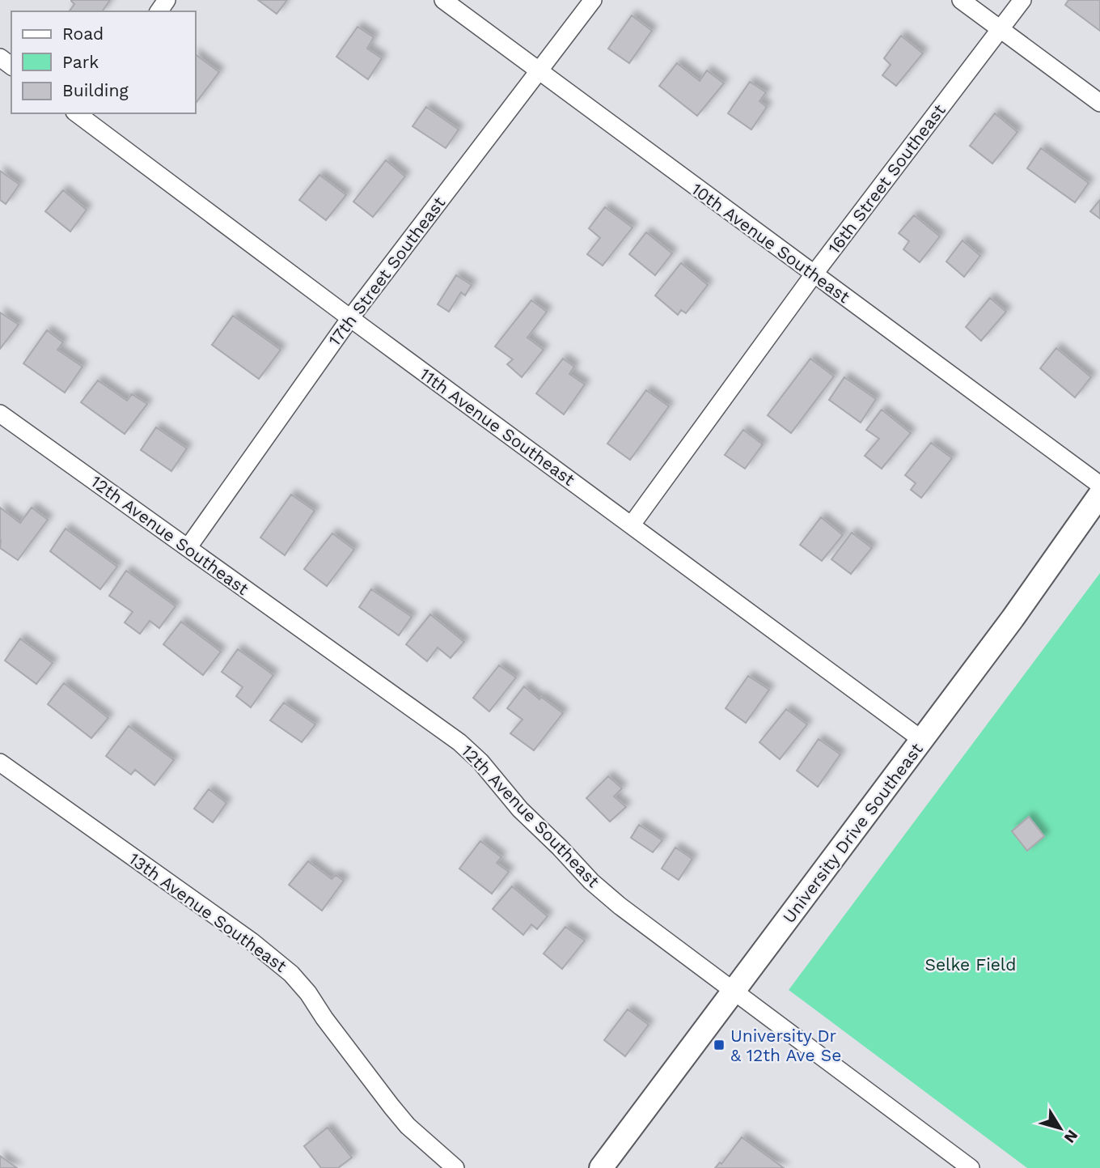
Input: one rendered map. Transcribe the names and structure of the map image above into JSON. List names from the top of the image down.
{
  "streets": {
    "street": [
      "16th Street Southeast",
      "10th Avenue Southeast",
      "17th Street Southeast",
      "11th Avenue Southeast",
      "12th Avenue Southeast",
      "University Drive Southeast",
      "13th Avenue Southeast"
    ]
  },
  "crossings": [
    ["16th Street Southeast", "10th Avenue Southeast"],
    ["16th Street Southeast", "11th Avenue Southeast"],
    ["10th Avenue Southeast", "17th Street Southeast"],
    ["17th Street Southeast", "11th Avenue Southeast"],
    ["17th Street Southeast", "12th Avenue Southeast"],
    ["11th Avenue Southeast", "University Drive Southeast"],
    ["12th Avenue Southeast", "University Drive Southeast"]
  ],
  "parks": ["Selke Field"],
  "places": {
    "transit": ["University Dr & 12th Ave Se"]
  },
  "legend": ["Road", "Park", "Building"],
  "north": "bottom right"
}
